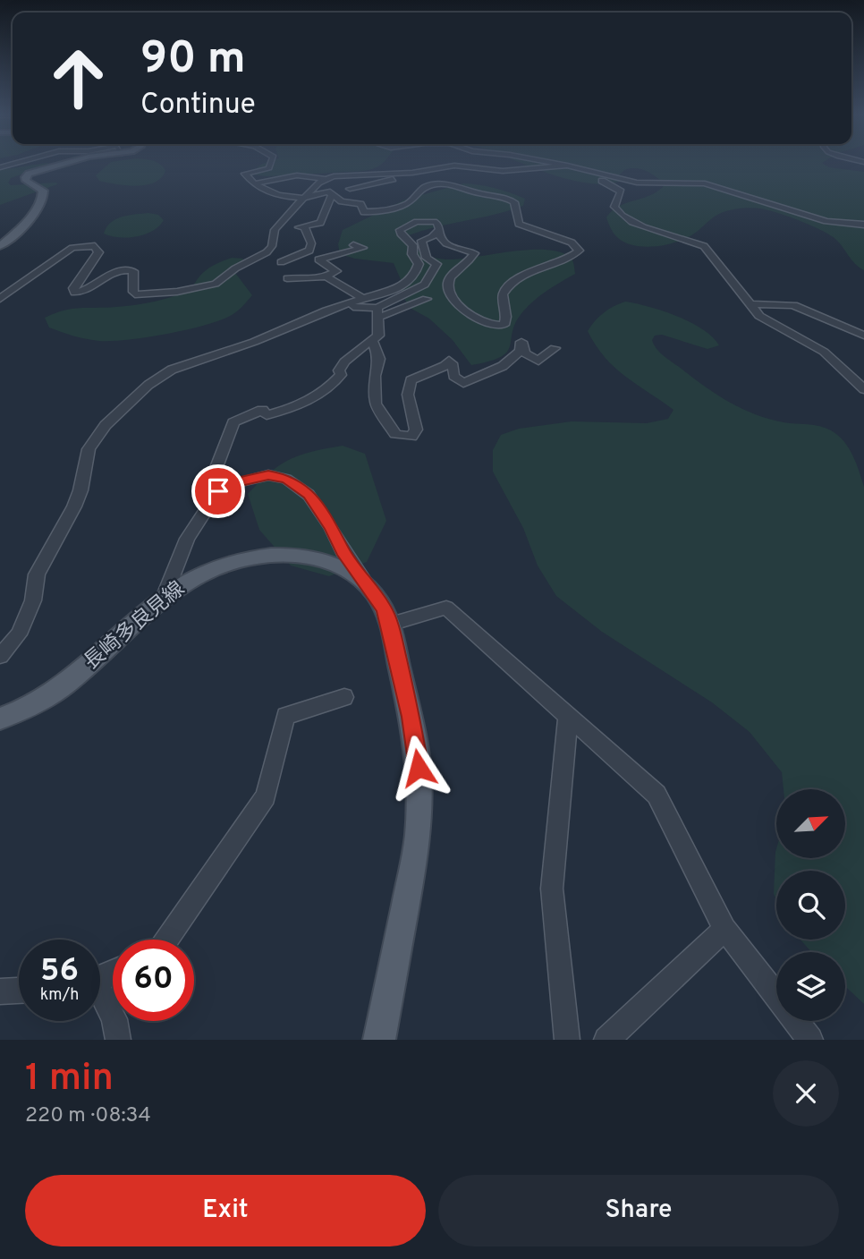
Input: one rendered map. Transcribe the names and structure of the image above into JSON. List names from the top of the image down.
{
  "streets": {
    "main road": ["長崎多良見線"]
  },
  "north": "top right",
  "page": {
    "turn": ["90 m", "Continue"],
    "speed": "56 km/h",
    "limit": "60",
    "heading": ["1 min", "220 m · 08:34"],
    "buttons": ["Exit", "Share"]
  }
}
